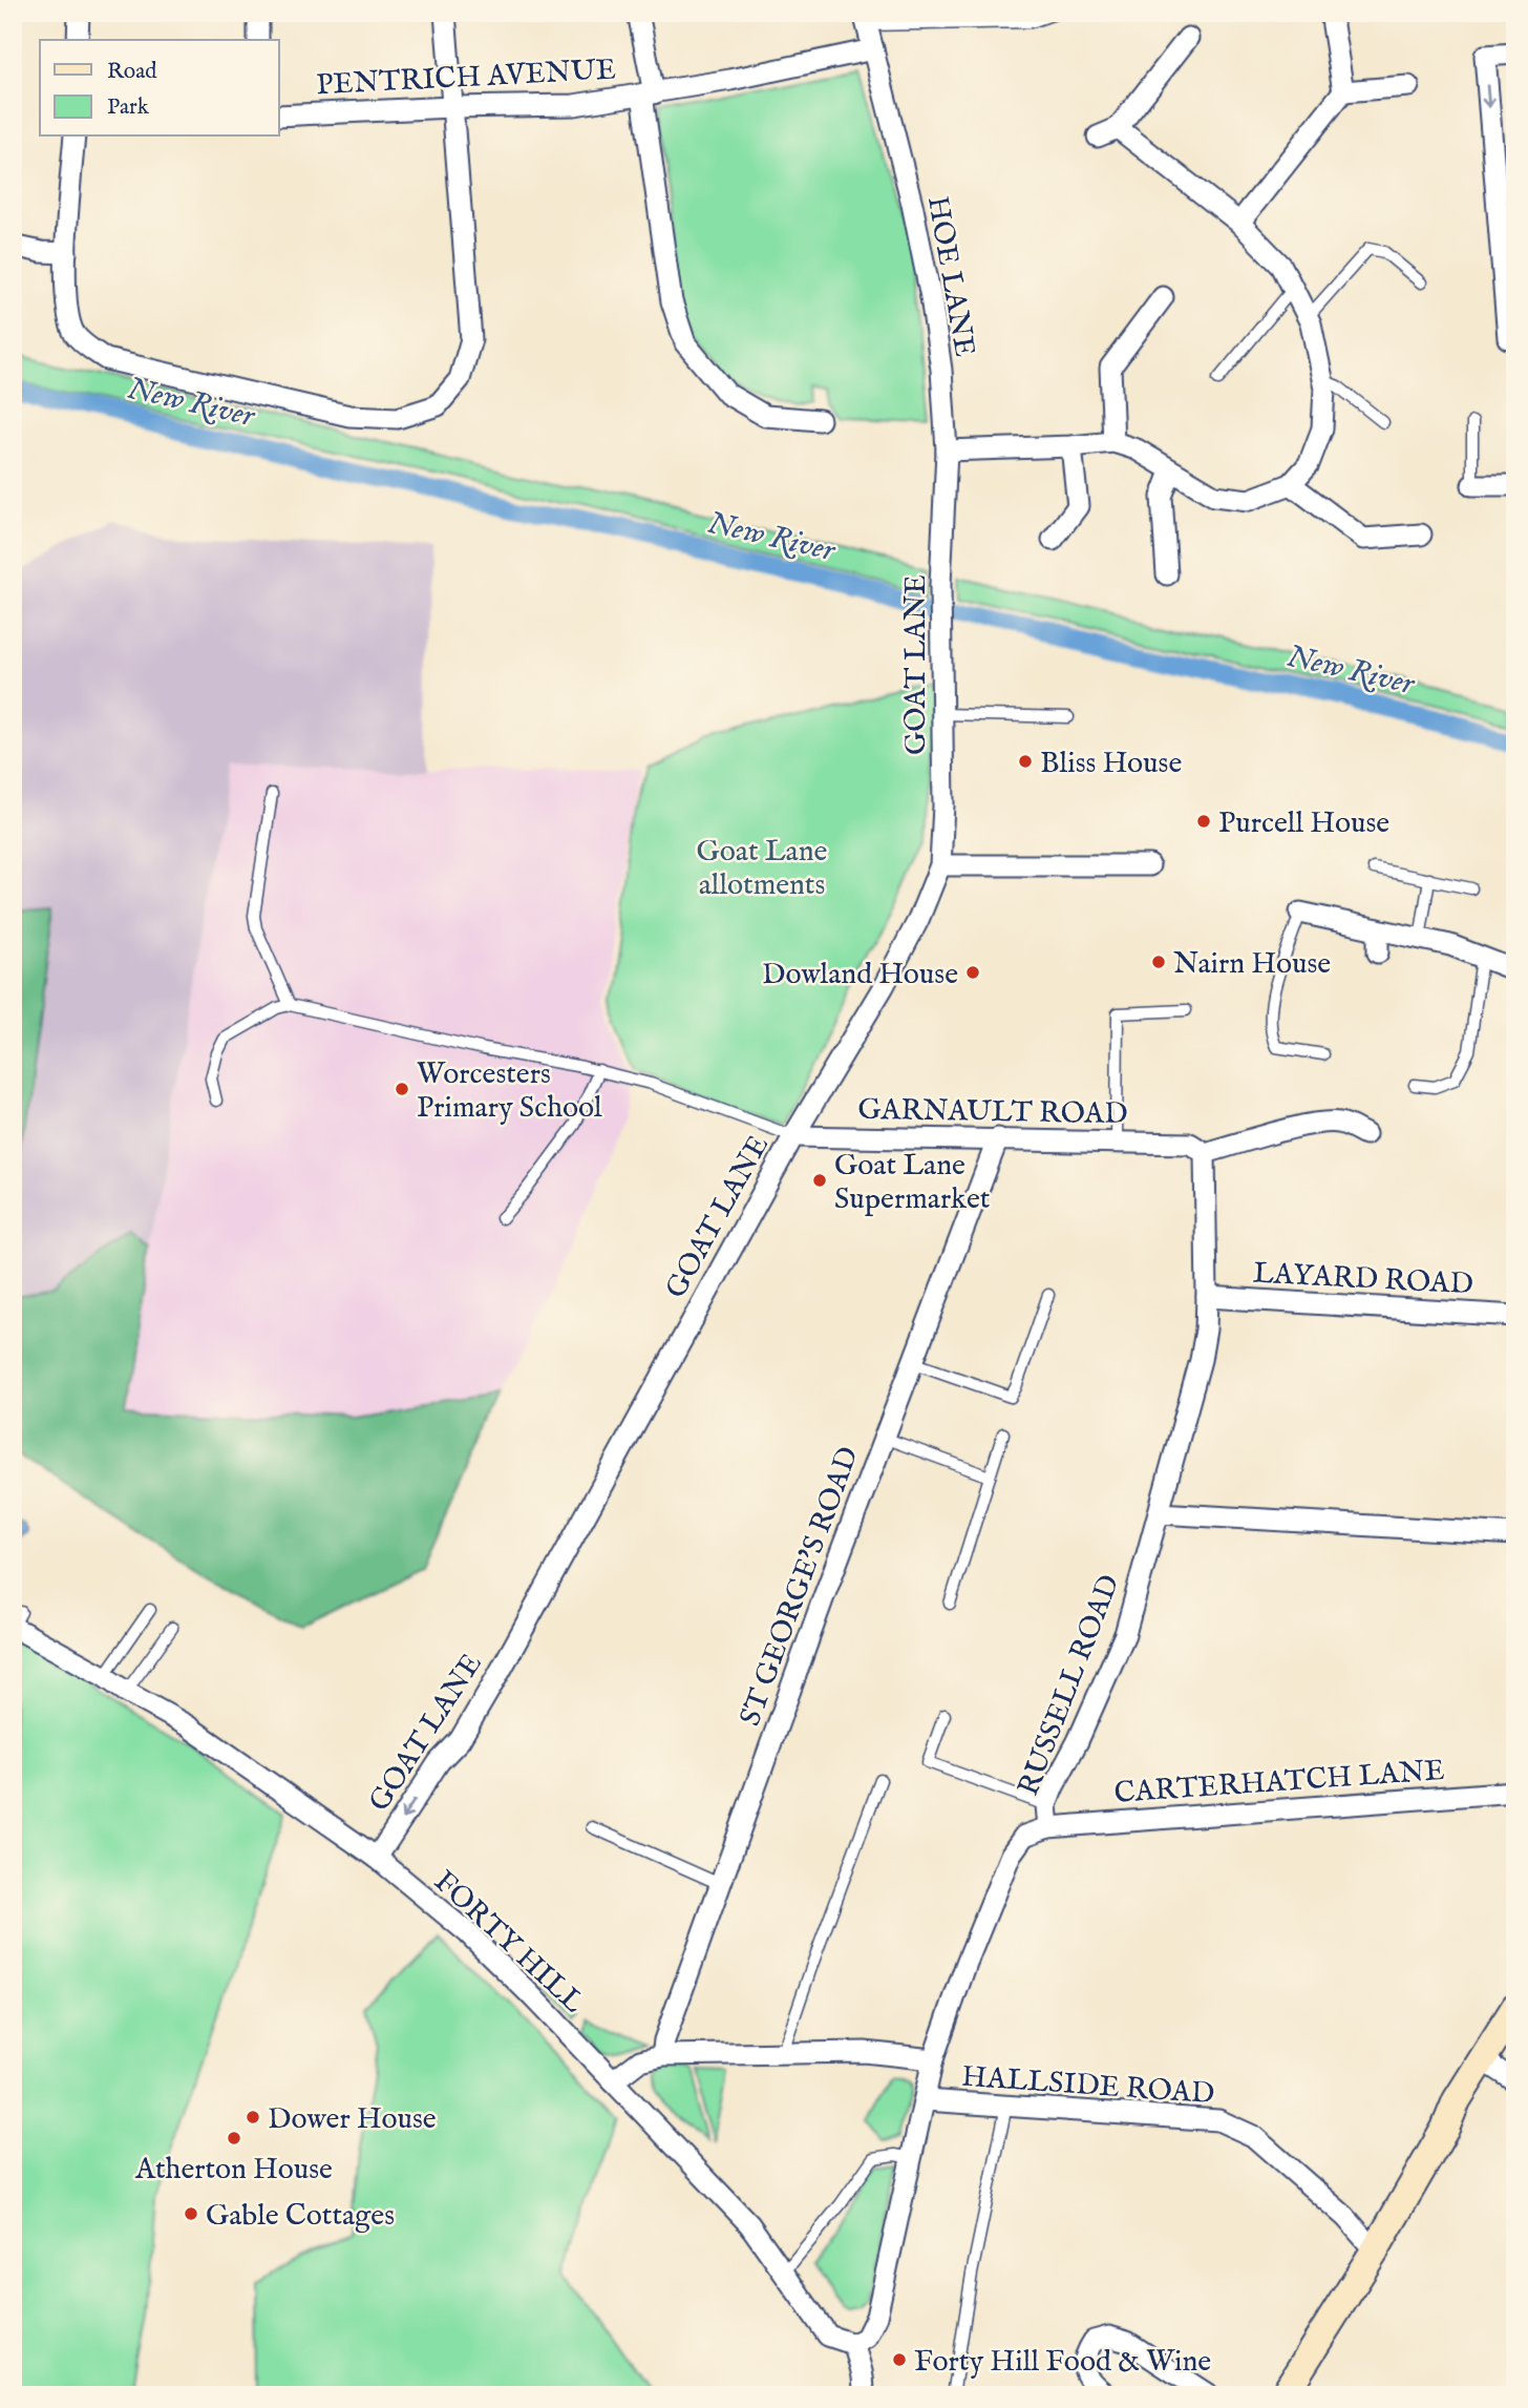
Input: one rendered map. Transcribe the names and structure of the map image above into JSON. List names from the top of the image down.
{
  "streets": {
    "street": [
      "PENTRICH AVENUE",
      "HOE LANE",
      "GOAT LANE",
      "GARNAULT ROAD",
      "LAYARD ROAD",
      "ST GEORGE'S ROAD",
      "RUSSELL ROAD",
      "CARTERHATCH LANE",
      "FORTY HILL",
      "HALLSIDE ROAD"
    ]
  },
  "crossings": [
    ["PENTRICH AVENUE", "HOE LANE"],
    ["HOE LANE", "GOAT LANE"],
    ["GOAT LANE", "GARNAULT ROAD"],
    ["GOAT LANE", "FORTY HILL"],
    ["GARNAULT ROAD", "ST GEORGE'S ROAD"],
    ["GARNAULT ROAD", "RUSSELL ROAD"],
    ["LAYARD ROAD", "RUSSELL ROAD"],
    ["RUSSELL ROAD", "CARTERHATCH LANE"],
    ["RUSSELL ROAD", "FORTY HILL"],
    ["RUSSELL ROAD", "HALLSIDE ROAD"]
  ],
  "one_way": ["GOAT LANE"],
  "water": ["New River"],
  "parks": ["Goat Lane allotments"],
  "places": [
    "Bliss House",
    "Purcell House",
    "Nairn House",
    "Dowland House",
    "Worcesters Primary School",
    "Goat Lane Supermarket",
    "Dower House",
    "Atherton House",
    "Gable Cottages",
    "Forty Hill Food & Wine"
  ],
  "legend": ["Road", "Park"]
}
